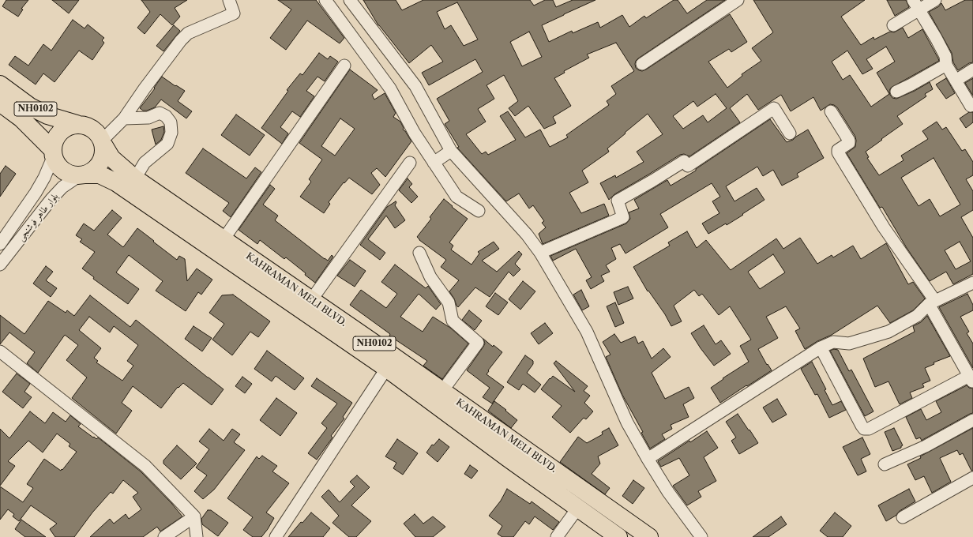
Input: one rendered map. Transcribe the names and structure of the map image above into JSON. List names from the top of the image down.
{
  "streets": {
    "highway": ["NH0102", "KAHRAMAN MELI BLVD."],
    "street": ["بلوار طاهر فوشنجی"]
  },
  "crossings": [
    ["NH0102", "بلوار طاهر فوشنجی"],
    ["NH0102", "KAHRAMAN MELI BLVD."],
    ["بلوار طاهر فوشنجی", "KAHRAMAN MELI BLVD."]
  ]
}
